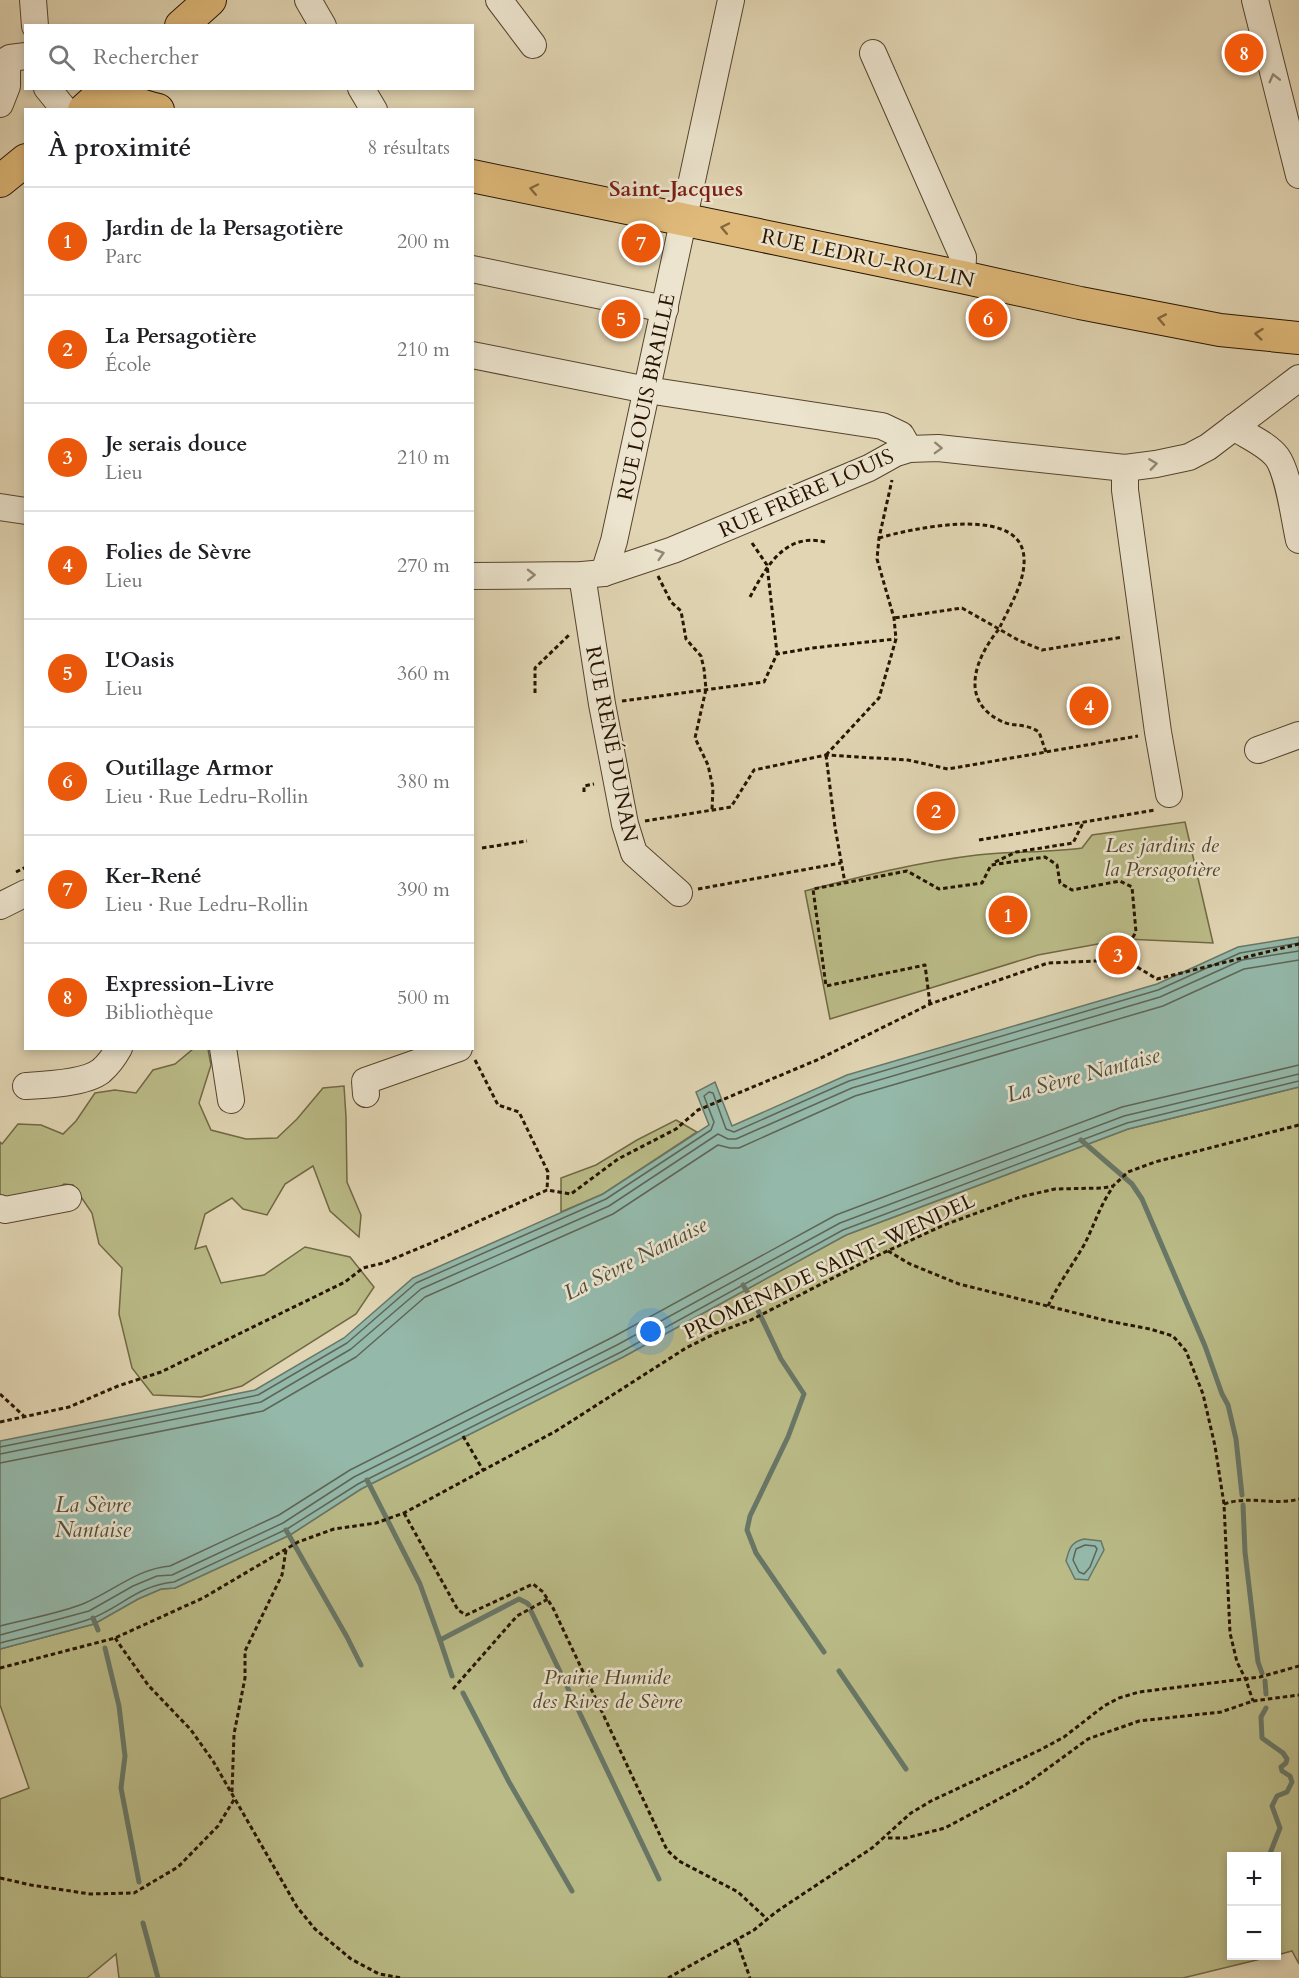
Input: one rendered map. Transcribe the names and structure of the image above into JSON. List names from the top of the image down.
{
  "streets": {
    "main road": ["RUE LEDRU-ROLLIN"],
    "street": ["RUE LOUIS BRAILLE", "RUE FRÈRE LOUIS", "RUE RENÉ DUNAN"],
    "path": ["PROMENADE SAINT-WENDEL"]
  },
  "crossings": [
    ["RUE LEDRU-ROLLIN", "RUE LOUIS BRAILLE"],
    ["RUE LOUIS BRAILLE", "RUE FRÈRE LOUIS"],
    ["RUE LOUIS BRAILLE", "RUE RENÉ DUNAN"],
    ["RUE FRÈRE LOUIS", "RUE RENÉ DUNAN"]
  ],
  "one_way": ["RUE LEDRU-ROLLIN", "RUE FRÈRE LOUIS"],
  "districts": ["Saint-Jacques"],
  "water": ["La Sèvre Nantaise"],
  "parks": ["Les jardins de la Persagotière", "Prairie Humide des Rives de Sèvre"],
  "page": {
    "search": "Rechercher",
    "pins": [
      "8",
      "7",
      "6",
      "5",
      "4",
      "2",
      "1",
      "3"
    ],
    "heading": ["À proximité", "8 résultats"],
    "list": [
      {
        "mark": "1",
        "name": "Jardin de la Persagotière",
        "note": "Parc",
        "value": "200 m"
      },
      {
        "mark": "2",
        "name": "La Persagotière",
        "note": "École",
        "value": "210 m"
      },
      {
        "mark": "3",
        "name": "Je serais douce",
        "note": "Lieu",
        "value": "210 m"
      },
      {
        "mark": "4",
        "name": "Folies de Sèvre",
        "note": "Lieu",
        "value": "270 m"
      },
      {
        "mark": "5",
        "name": "L'Oasis",
        "note": "Lieu",
        "value": "360 m"
      },
      {
        "mark": "6",
        "name": "Outillage Armor",
        "note": "Lieu · Rue Ledru-Rollin",
        "value": "380 m"
      },
      {
        "mark": "7",
        "name": "Ker-René",
        "note": "Lieu · Rue Ledru-Rollin",
        "value": "390 m"
      },
      {
        "mark": "8",
        "name": "Expression-Livre",
        "note": "Bibliothèque",
        "value": "500 m"
      }
    ],
    "map_buttons": ["+", "−"]
  }
}
